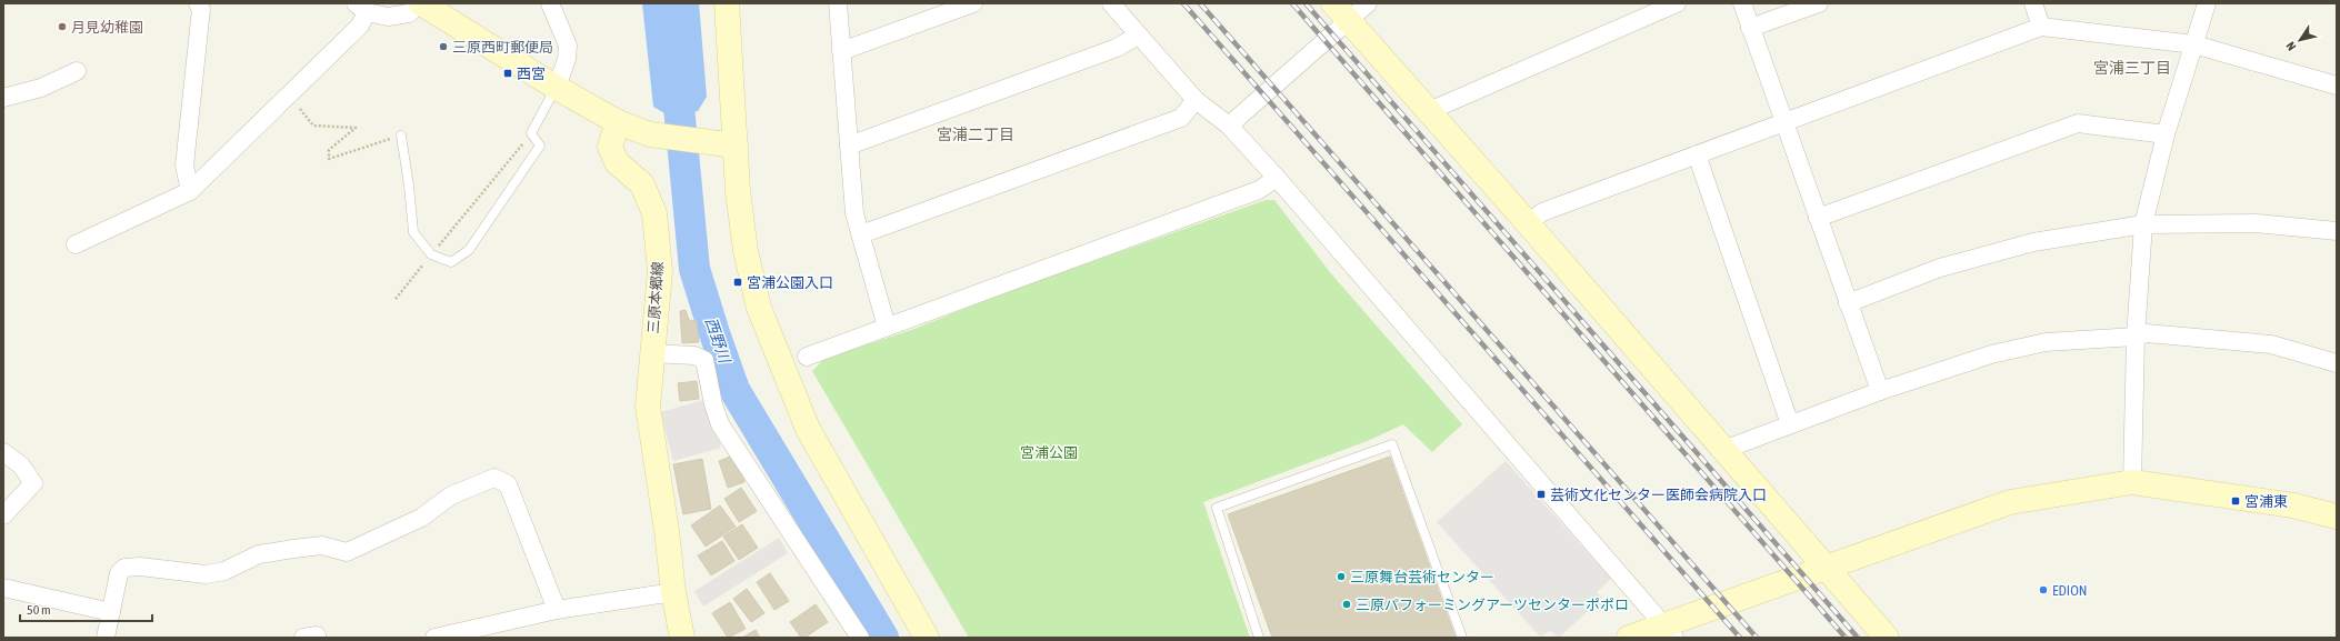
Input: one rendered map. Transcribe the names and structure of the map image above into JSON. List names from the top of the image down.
{
  "streets": {
    "street": ["三原本郷線"]
  },
  "districts": ["宮浦三丁目", "宮浦二丁目"],
  "water": ["西野川"],
  "parks": ["宮浦公園"],
  "places": {
    "other": [
      "月見幼稚園",
      "三原西町郵便局",
      "三原舞台芸術センター",
      "EDION",
      "三原パフォーミングアーツセンターポポロ"
    ],
    "transit": [
      "西宮",
      "宮浦公園入口",
      "芸術文化センター医師会病院入口",
      "宮浦東"
    ]
  },
  "scale_bar": "50 m",
  "north": "bottom left"
}
